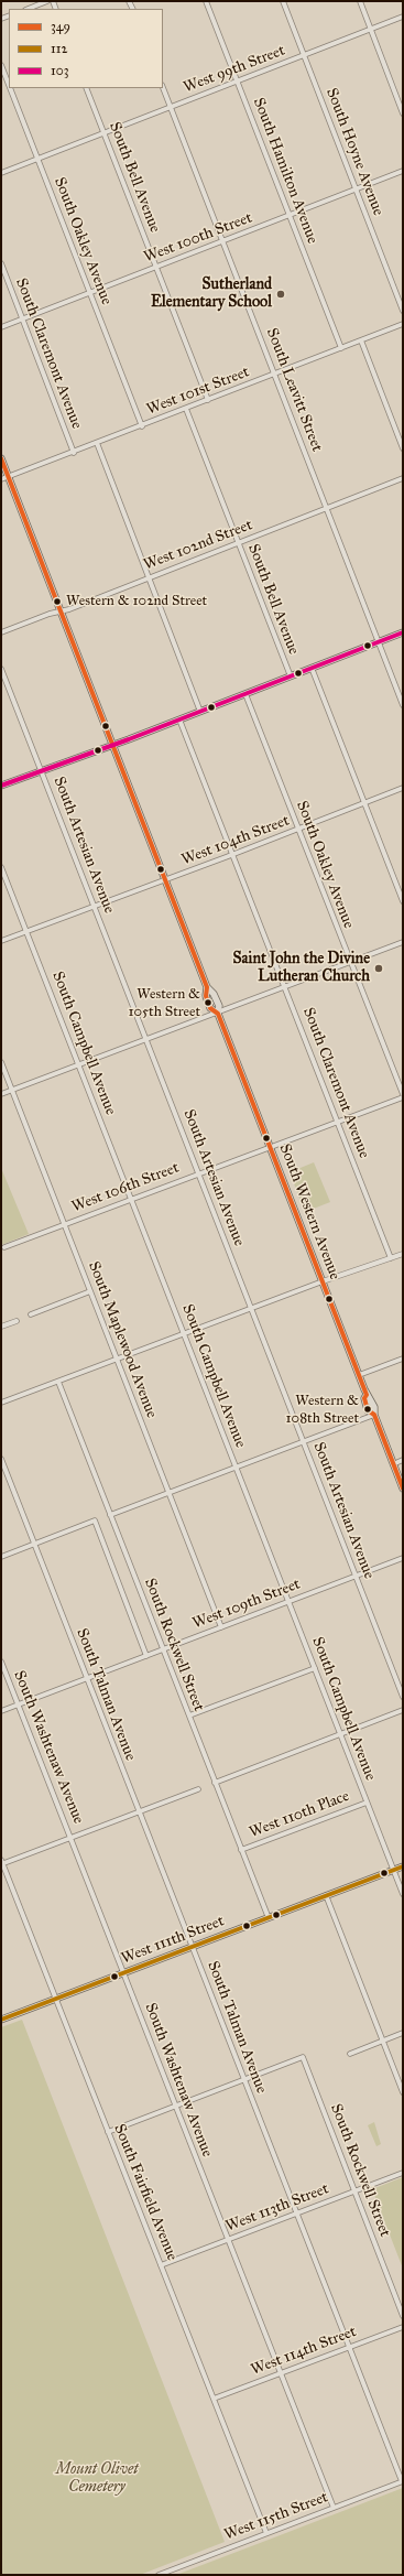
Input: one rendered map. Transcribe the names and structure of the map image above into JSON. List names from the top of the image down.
{
  "streets": {
    "main road": ["South Western Avenue", "West 111th Street"],
    "street": [
      "West 99th Street",
      "South Hoyne Avenue",
      "South Hamilton Avenue",
      "South Bell Avenue",
      "West 100th Street",
      "South Oakley Avenue",
      "South Claremont Avenue",
      "South Leavitt Street",
      "West 101st Street",
      "West 102nd Street",
      "West 104th Street",
      "South Artesian Avenue",
      "South Campbell Avenue",
      "West 106th Street",
      "South Maplewood Avenue",
      "West 109th Street",
      "South Rockwell Street",
      "South Talman Avenue",
      "South Washtenaw Avenue",
      "West 110th Place",
      "South Fairfield Avenue",
      "West 113th Street",
      "West 114th Street",
      "West 115th Street"
    ]
  },
  "crossings": [
    ["West 99th Street", "South Hoyne Avenue"],
    ["West 99th Street", "South Hamilton Avenue"],
    ["West 99th Street", "South Bell Avenue"],
    ["West 99th Street", "South Oakley Avenue"],
    ["West 99th Street", "South Leavitt Street"],
    ["South Hoyne Avenue", "West 100th Street"],
    ["South Hamilton Avenue", "West 100th Street"],
    ["South Hamilton Avenue", "West 101st Street"],
    ["South Bell Avenue", "West 100th Street"],
    ["South Bell Avenue", "West 101st Street"],
    ["South Bell Avenue", "West 102nd Street"],
    ["South Bell Avenue", "West 104th Street"],
    ["West 100th Street", "South Oakley Avenue"],
    ["West 100th Street", "South Claremont Avenue"],
    ["West 100th Street", "South Leavitt Street"],
    ["South Oakley Avenue", "West 101st Street"],
    ["South Oakley Avenue", "West 104th Street"],
    ["South Oakley Avenue", "West 106th Street"],
    ["South Claremont Avenue", "West 101st Street"],
    ["South Claremont Avenue", "West 104th Street"],
    ["South Claremont Avenue", "West 106th Street"],
    ["South Leavitt Street", "West 101st Street"],
    ["South Leavitt Street", "West 102nd Street"],
    ["West 101st Street", "South Western Avenue"],
    ["West 102nd Street", "South Western Avenue"],
    ["West 104th Street", "South Artesian Avenue"],
    ["West 104th Street", "South Campbell Avenue"],
    ["West 104th Street", "South Western Avenue"],
    ["South Artesian Avenue", "West 106th Street"],
    ["South Artesian Avenue", "West 109th Street"],
    ["South Campbell Avenue", "West 106th Street"],
    ["South Campbell Avenue", "West 109th Street"],
    ["South Campbell Avenue", "West 110th Place"],
    ["South Campbell Avenue", "West 111th Street"],
    ["West 106th Street", "South Western Avenue"],
    ["West 106th Street", "South Maplewood Avenue"],
    ["South Maplewood Avenue", "West 109th Street"],
    ["West 109th Street", "South Rockwell Street"],
    ["West 109th Street", "South Talman Avenue"],
    ["West 109th Street", "South Washtenaw Avenue"],
    ["South Rockwell Street", "South Talman Avenue"],
    ["South Rockwell Street", "West 110th Place"],
    ["South Rockwell Street", "West 111th Street"],
    ["South Rockwell Street", "West 113th Street"],
    ["South Talman Avenue", "West 111th Street"],
    ["South Talman Avenue", "West 113th Street"],
    ["South Talman Avenue", "West 114th Street"],
    ["South Talman Avenue", "West 115th Street"],
    ["South Washtenaw Avenue", "West 111th Street"],
    ["South Washtenaw Avenue", "West 113th Street"],
    ["South Washtenaw Avenue", "West 114th Street"],
    ["South Washtenaw Avenue", "West 115th Street"],
    ["West 111th Street", "South Fairfield Avenue"],
    ["South Fairfield Avenue", "West 113th Street"],
    ["South Fairfield Avenue", "West 114th Street"],
    ["South Fairfield Avenue", "West 115th Street"]
  ],
  "parks": ["Mount Olivet Cemetery"],
  "places": [
    "Sutherland Elementary School",
    "Western & 102nd Street",
    "Saint John the Divine Lutheran Church",
    "Western & 105th Street",
    "Western & 108th Street"
  ],
  "lines": ["transit line 349", "transit line 103", "transit line 112"],
  "legend": ["349", "112", "103"]
}
